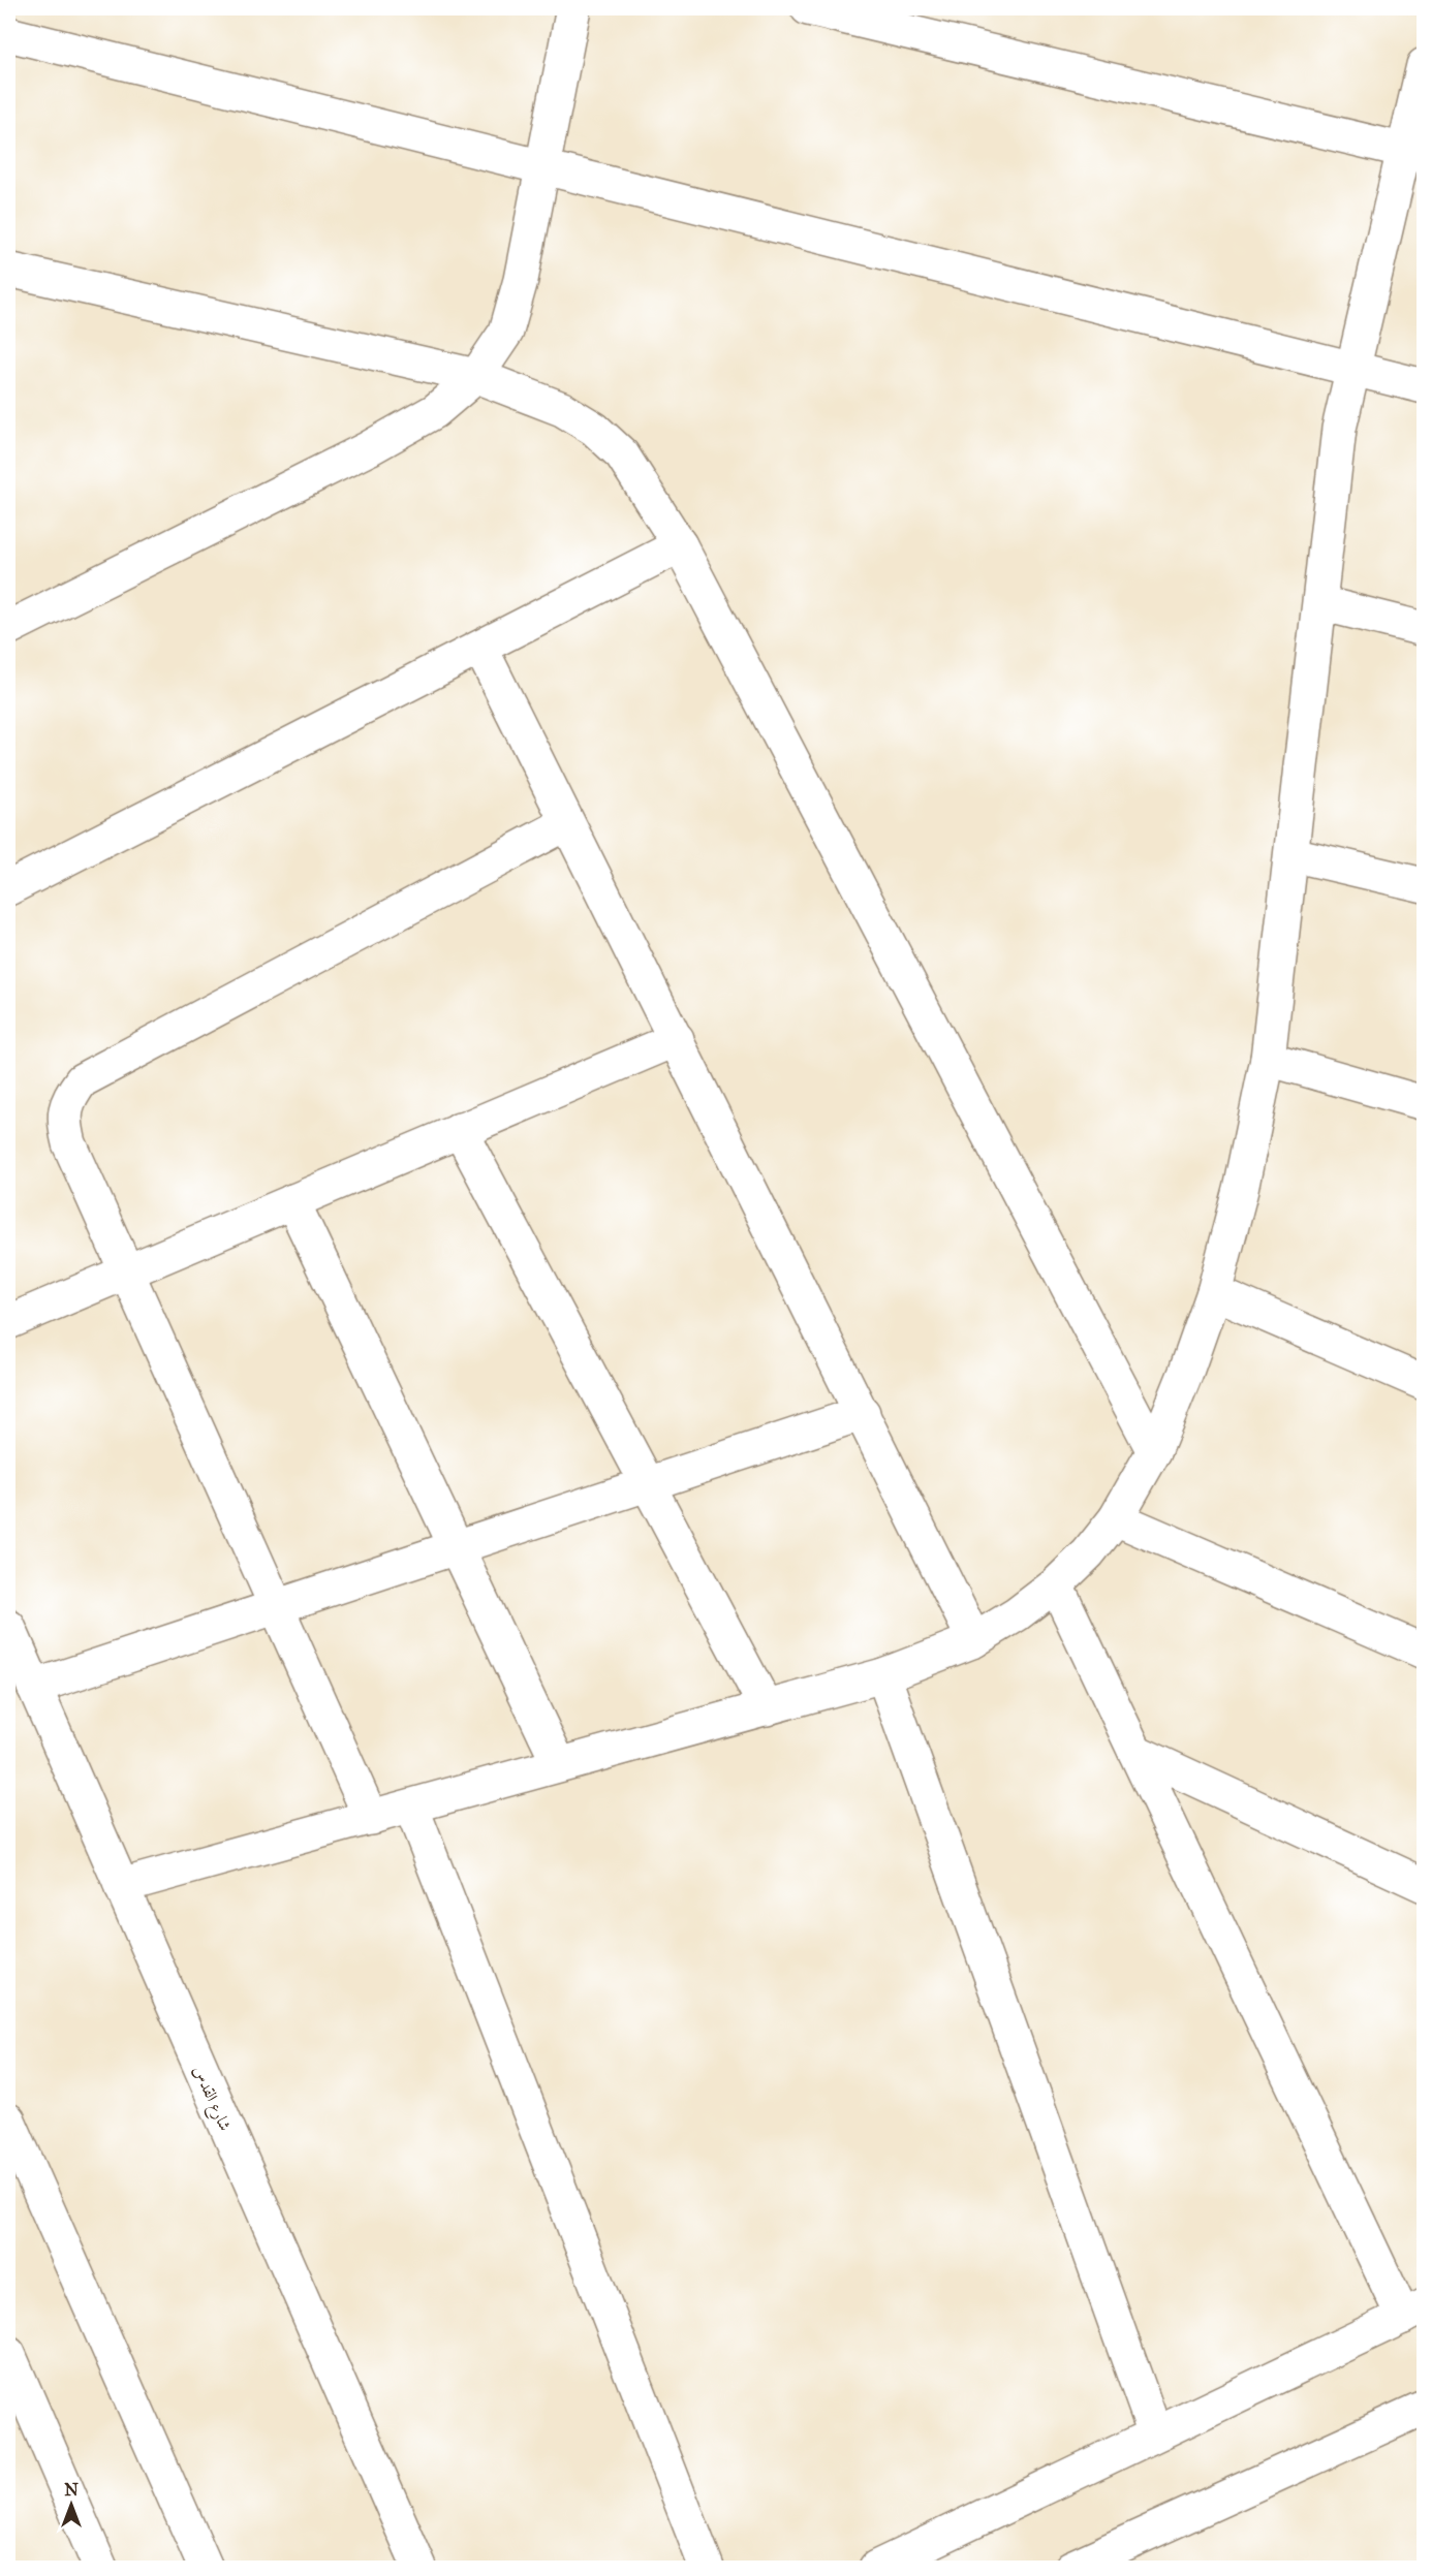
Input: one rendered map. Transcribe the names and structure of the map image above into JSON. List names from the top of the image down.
{
  "streets": {
    "street": ["شارع القدس"]
  },
  "north": "top"
}
